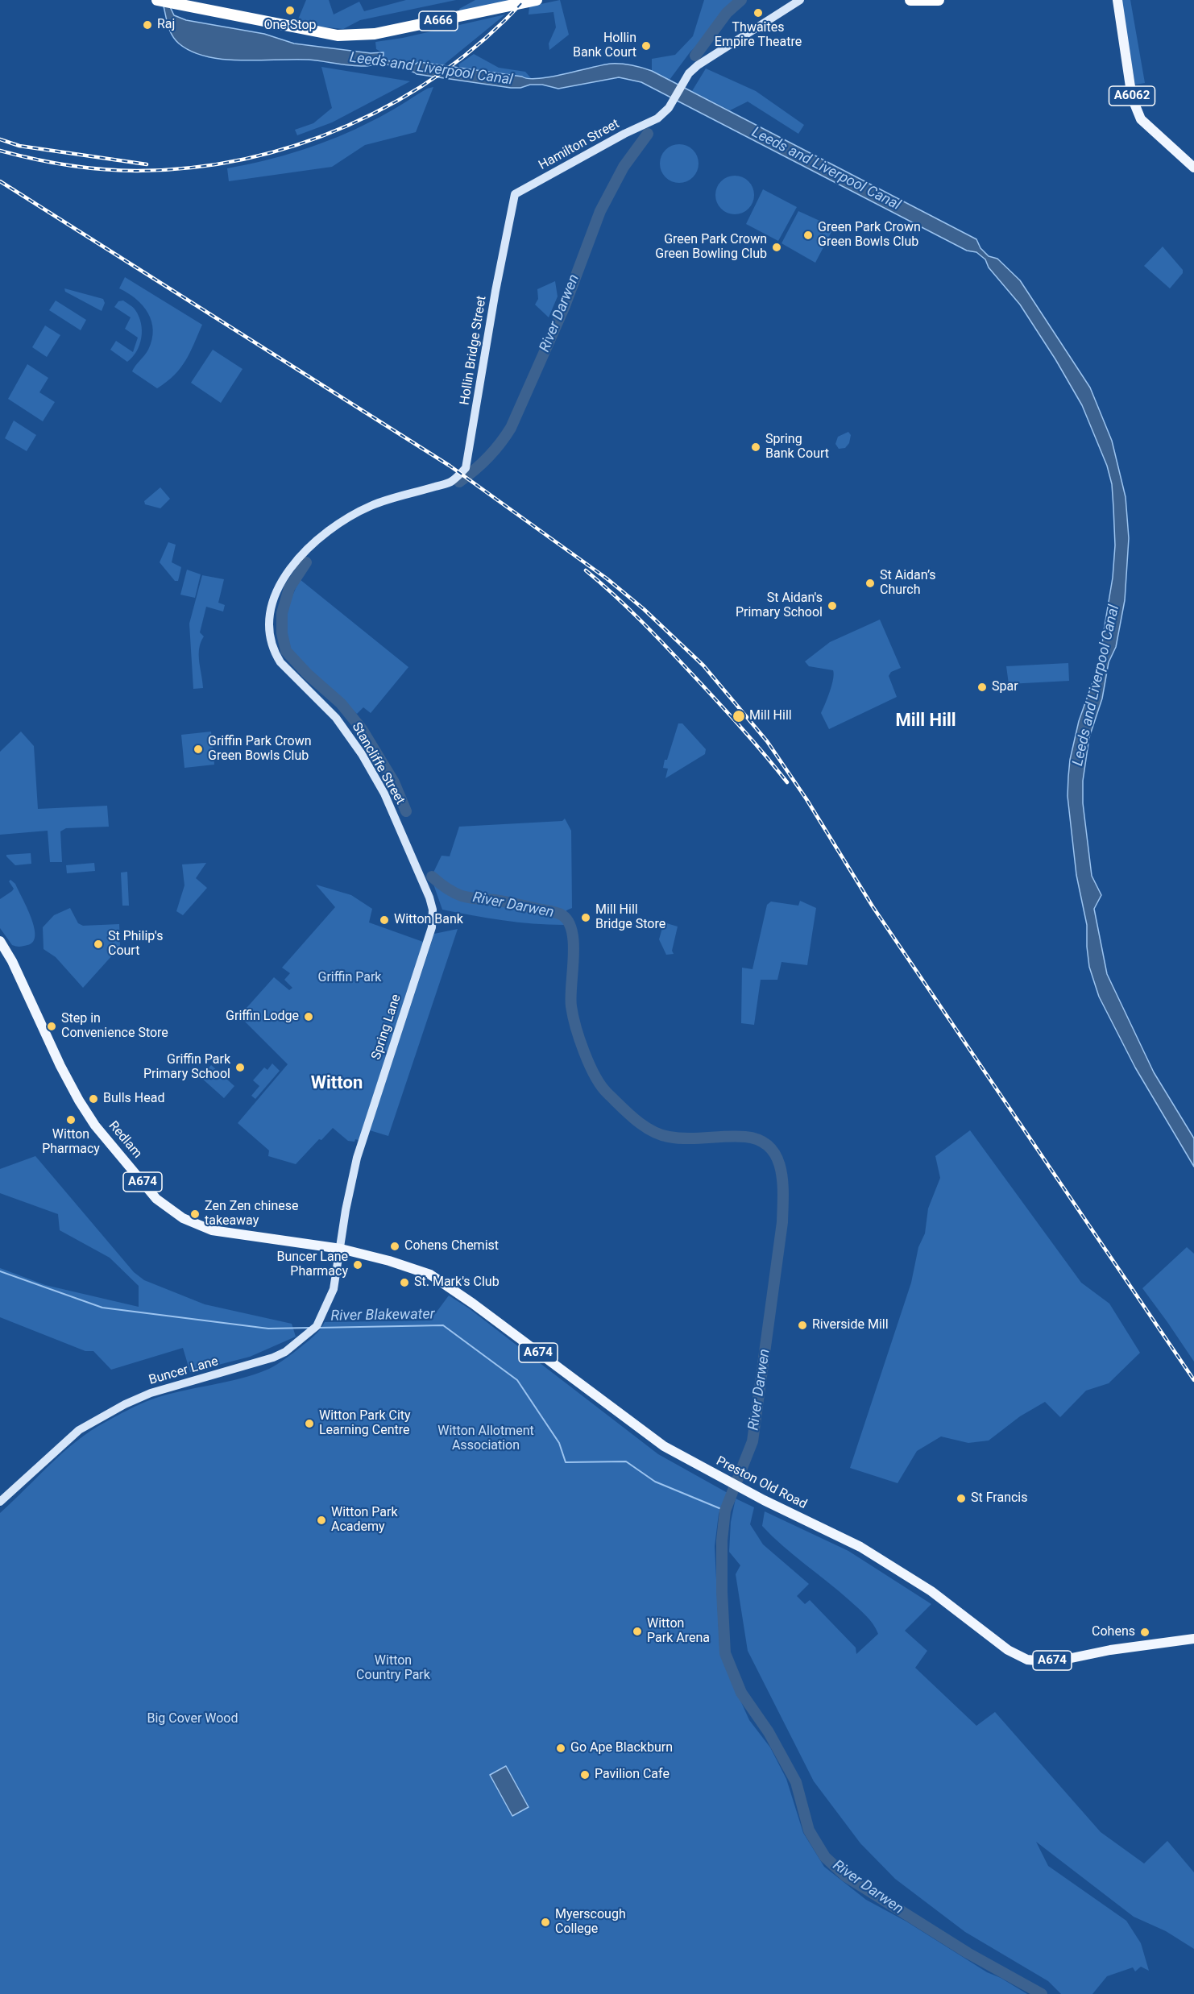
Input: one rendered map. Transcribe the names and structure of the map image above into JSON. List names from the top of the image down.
{
  "streets": {
    "highway": ["A666"],
    "main road": [
      "A6062",
      "Hamilton Street",
      "Hollin Bridge Street",
      "Stancliffe Street",
      "Spring Lane",
      "Redlam",
      "A674",
      "Buncer Lane",
      "Preston Old Road"
    ]
  },
  "crossings": [
    ["Hamilton Street", "Hollin Bridge Street"],
    ["Hollin Bridge Street", "Stancliffe Street"],
    ["Stancliffe Street", "Spring Lane"],
    ["Spring Lane", "Redlam"],
    ["Spring Lane", "Buncer Lane"],
    ["Spring Lane", "Preston Old Road"],
    ["Redlam", "Buncer Lane"],
    ["Redlam", "Preston Old Road"],
    ["Buncer Lane", "Preston Old Road"]
  ],
  "districts": ["Mill Hill", "Witton"],
  "water": ["Leeds and Liverpool Canal", "River Darwen", "River Blakewater"],
  "parks": [
    "Griffin Park",
    "Witton Allotment Association",
    "Witton Country Park",
    "Big Cover Wood"
  ],
  "places": [
    "One Stop",
    "Thwaites Empire Theatre",
    "Raj",
    "Hollin Bank Court",
    "Green Park Crown Green Bowls Club",
    "Green Park Crown Green Bowling Club",
    "Spring Bank Court",
    "St Aidan’s Church",
    "St Aidan's Primary School",
    "Spar",
    "Mill Hill",
    "Griffin Park Crown Green Bowls Club",
    "Mill Hill Bridge Store",
    "Witton Bank",
    "St Philip's Court",
    "Griffin Lodge",
    "Step in Convenience Store",
    "Griffin Park Primary School",
    "Bulls Head",
    "Witton Pharmacy",
    "Zen Zen chinese takeaway",
    "Cohens Chemist",
    "Buncer Lane Pharmacy",
    "St. Mark's Club",
    "Riverside Mill",
    "Witton Park City Learning Centre",
    "St Francis",
    "Witton Park Academy",
    "Witton Park Arena",
    "Cohens",
    "Go Ape Blackburn",
    "Pavilion Cafe",
    "Myerscough College"
  ]
}
